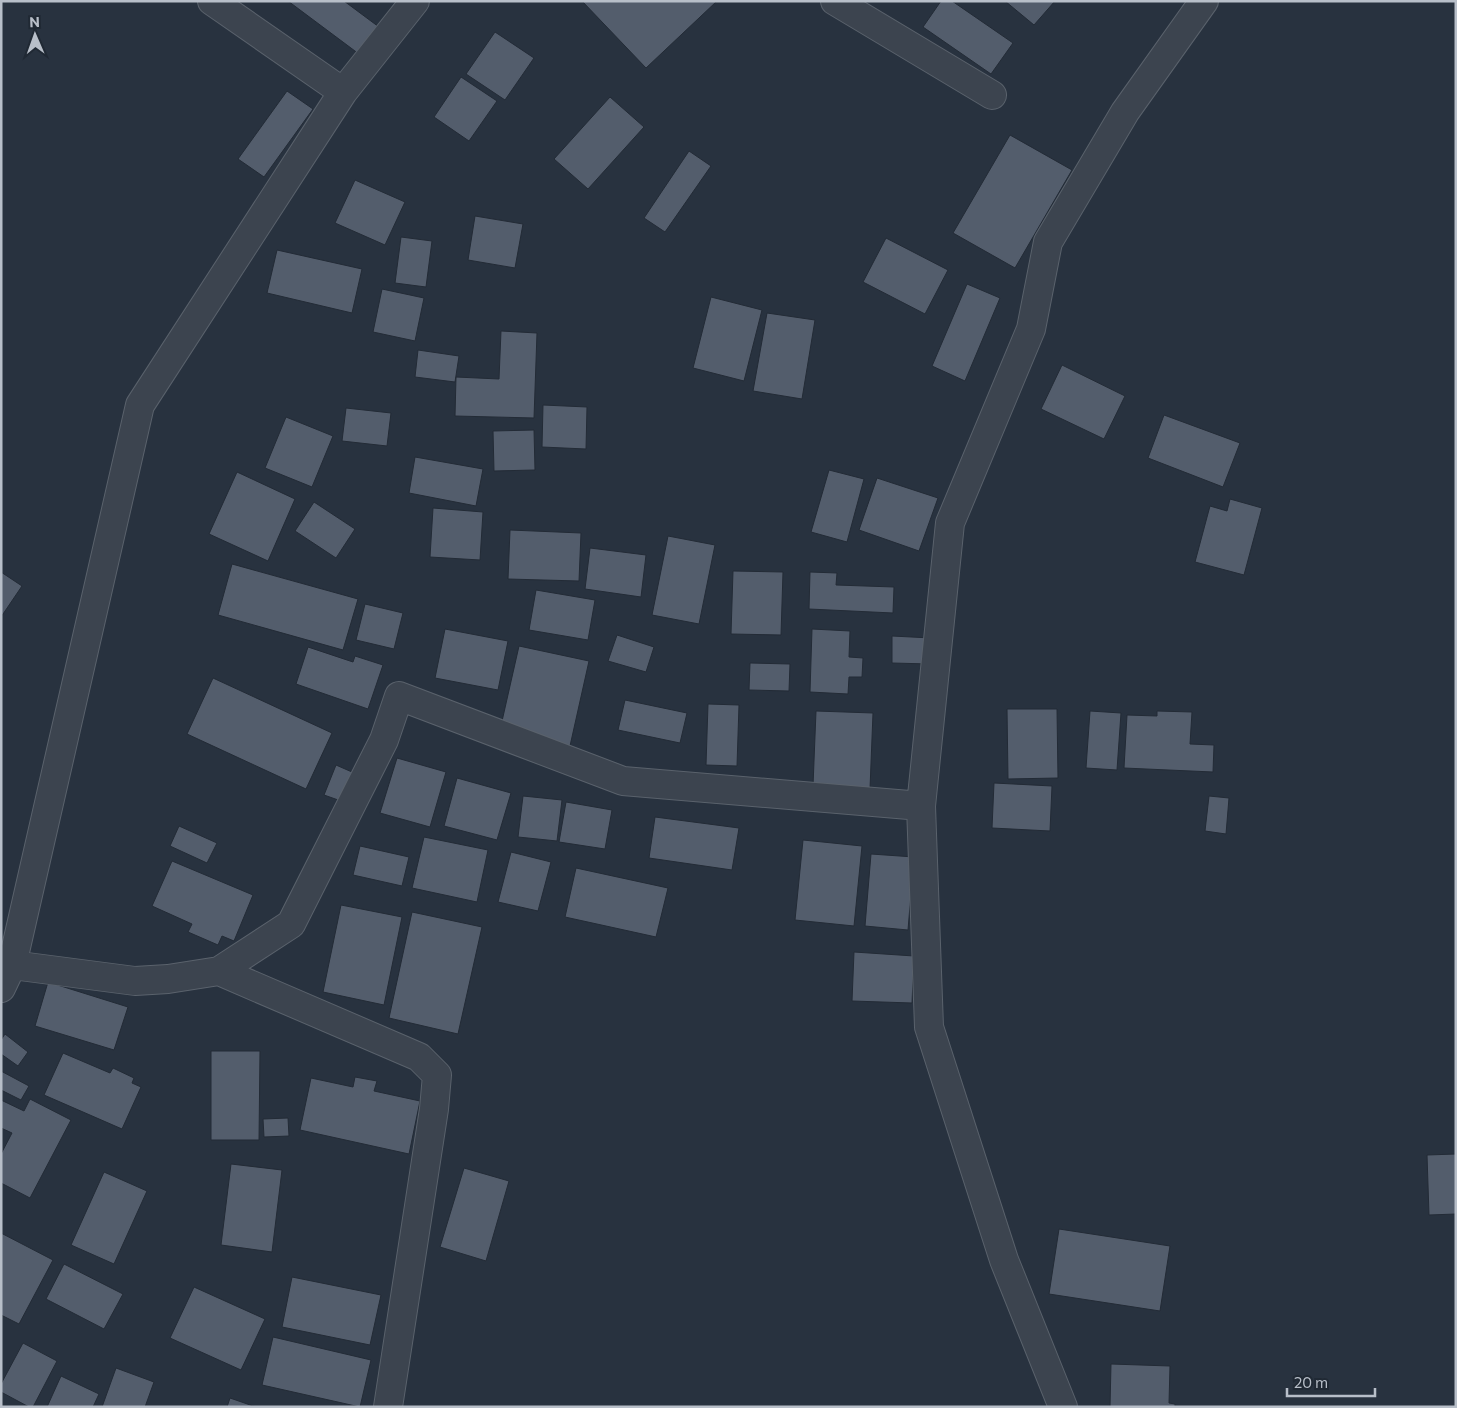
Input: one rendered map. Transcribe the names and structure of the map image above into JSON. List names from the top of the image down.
{
  "scale_bar": "20 m",
  "north": "top"
}
